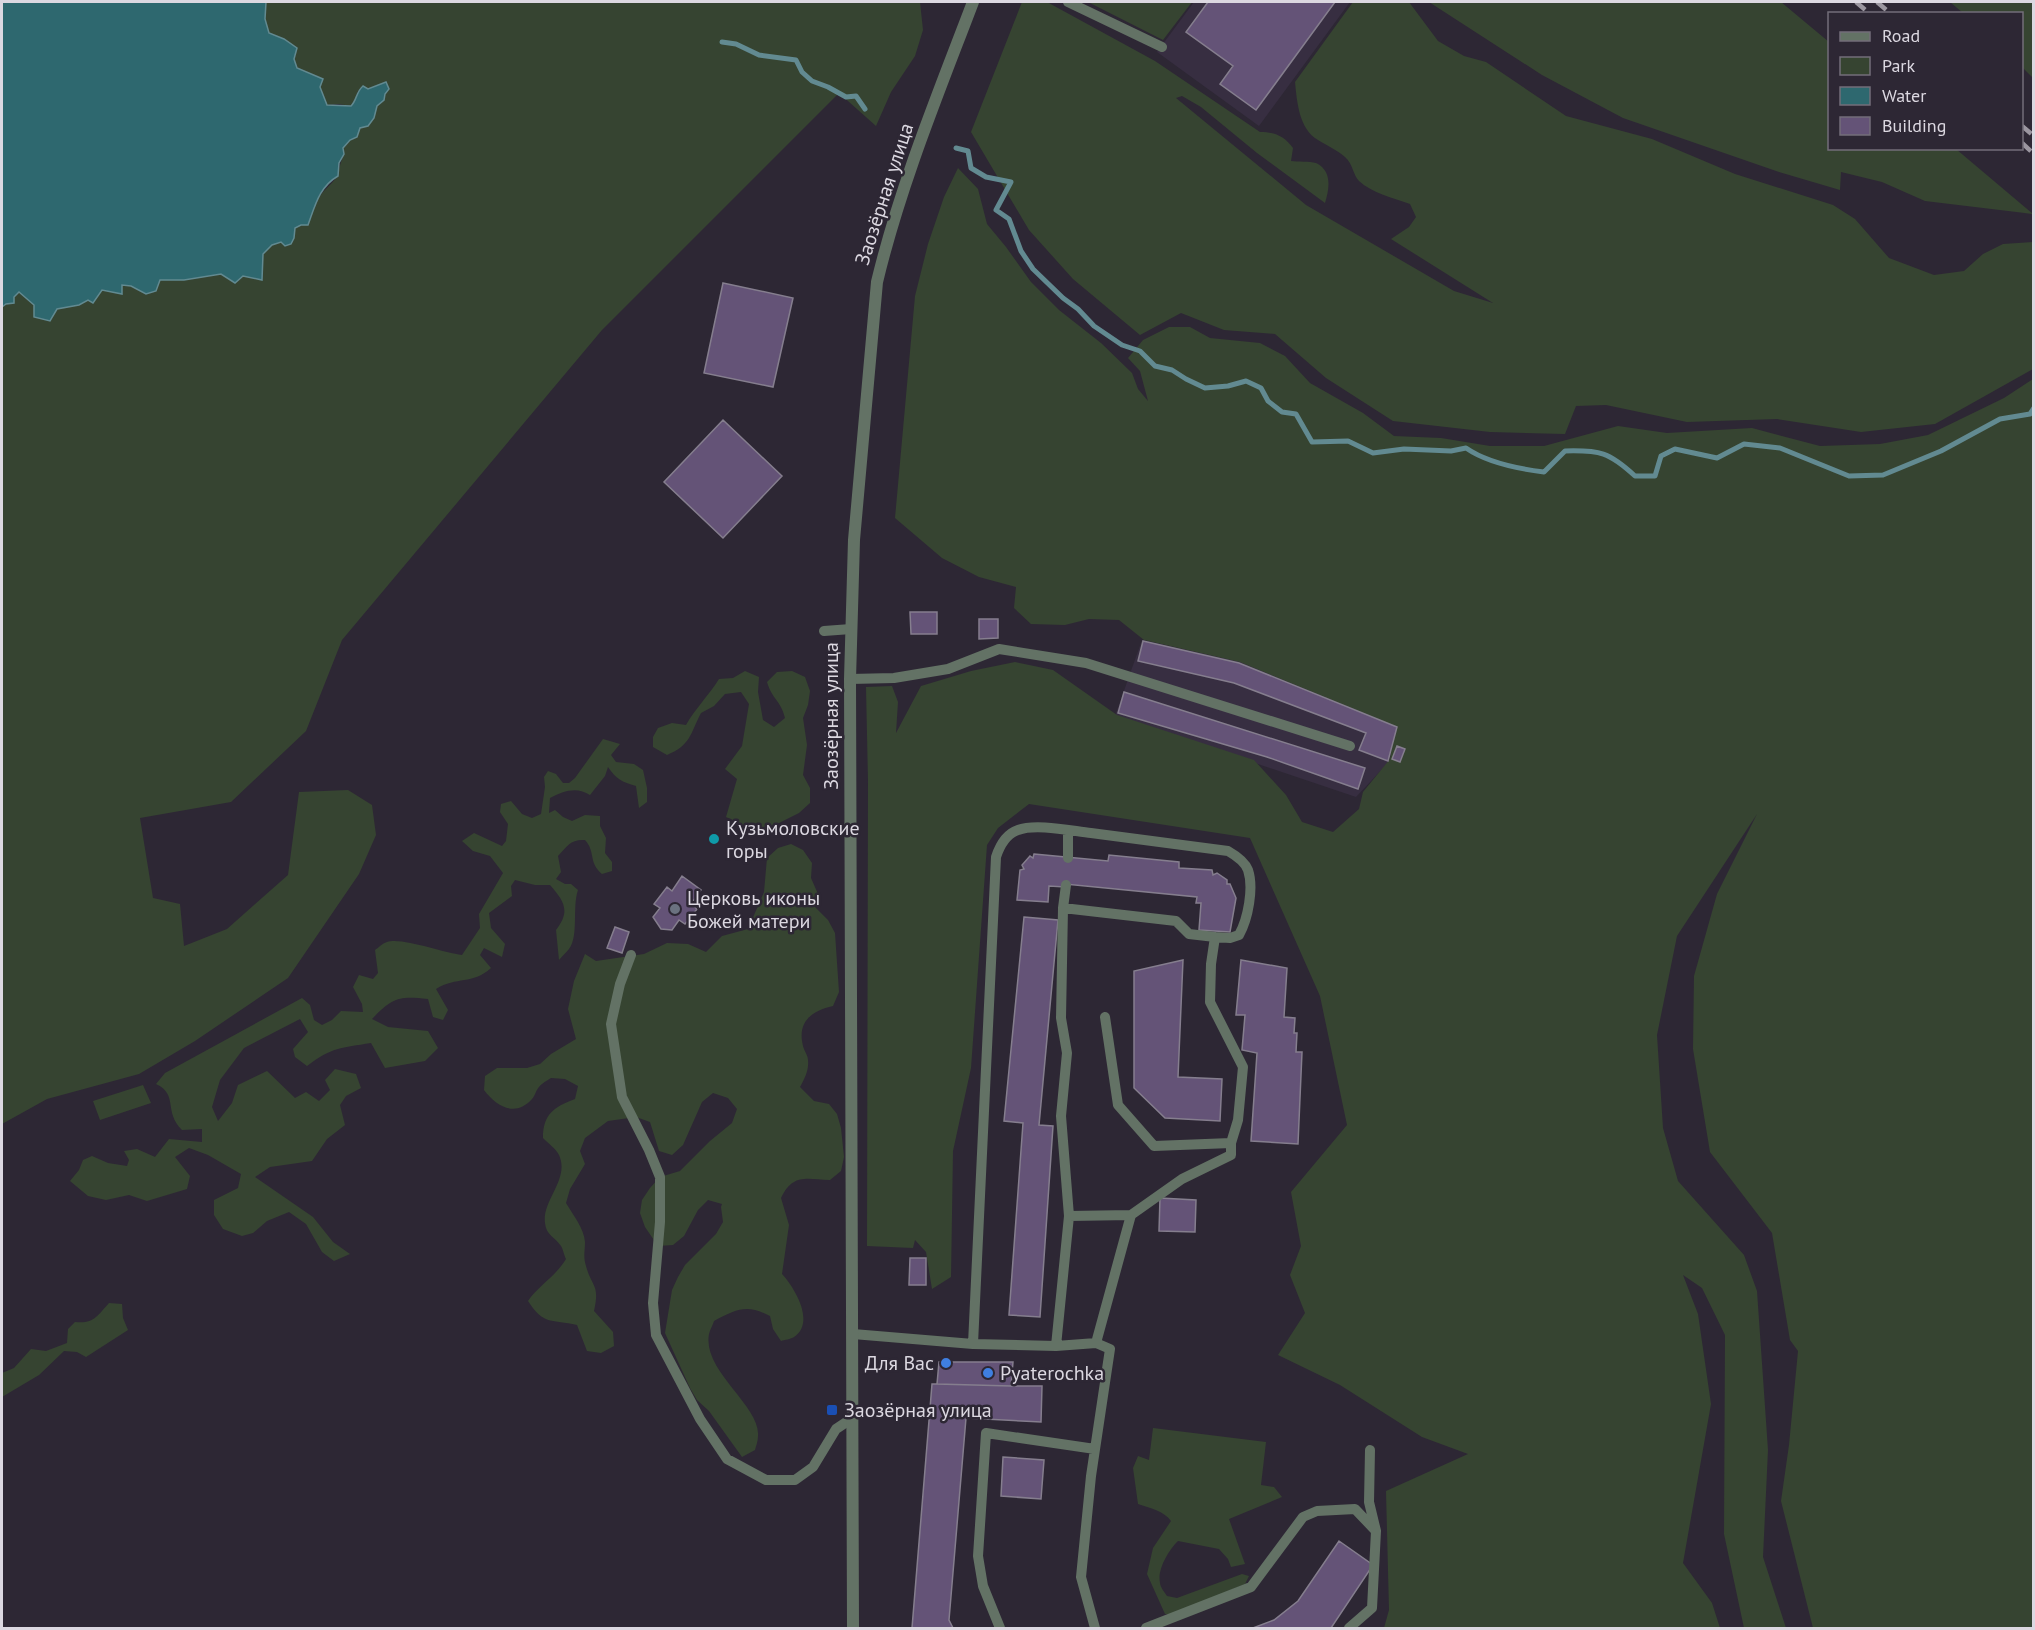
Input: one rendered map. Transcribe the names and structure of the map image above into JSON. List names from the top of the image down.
{
  "streets": {
    "street": ["Заозёрная улица"]
  },
  "places": {
    "other": [
      "Кузьмоловские горы",
      "Церковь иконы Божей матери",
      "Для Вас",
      "Pyaterochka"
    ],
    "transit": ["Заозёрная улица"]
  },
  "legend": [
    "Road",
    "Park",
    "Water",
    "Building"
  ]
}
